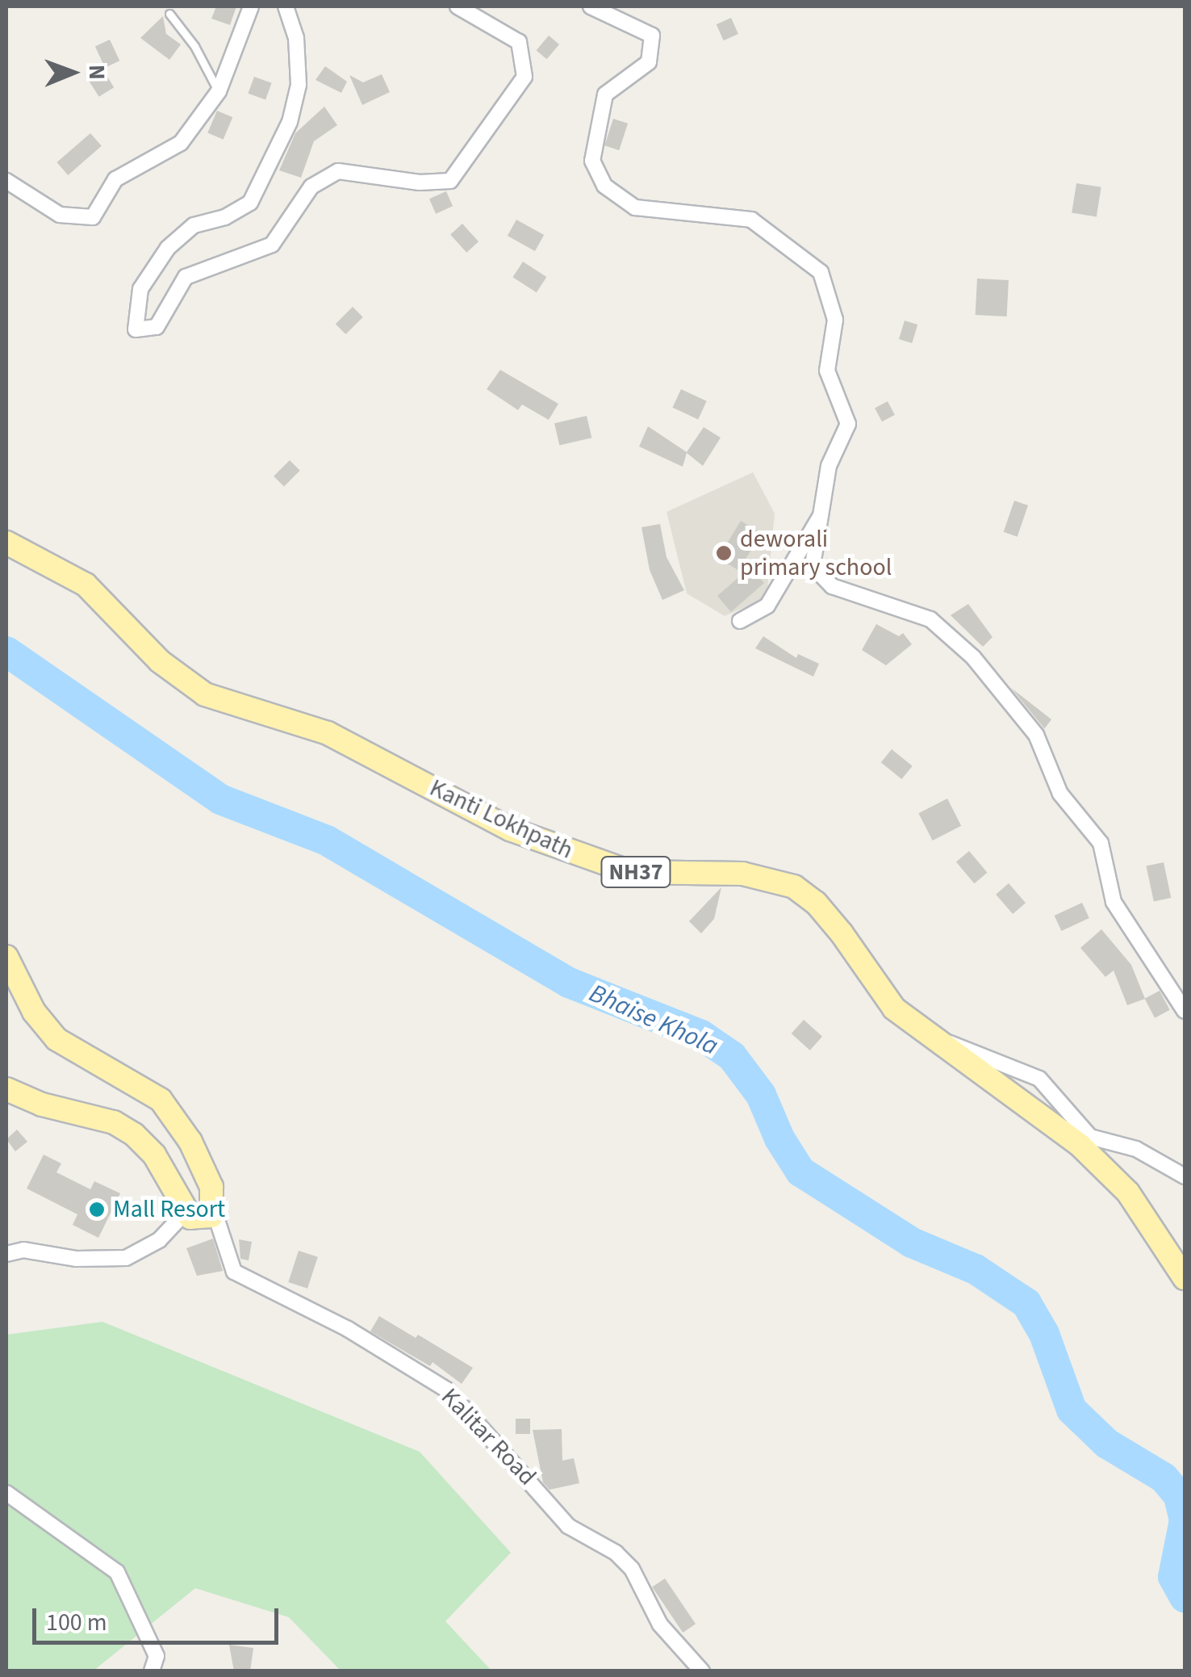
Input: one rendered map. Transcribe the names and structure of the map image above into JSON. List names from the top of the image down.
{
  "streets": {
    "main road": ["Kanti Lokhpath", "NH37"],
    "street": ["Kalitar Road"]
  },
  "water": ["Bhaise Khola"],
  "places": ["deworali primary school", "Mall Resort"],
  "scale_bar": "100 m",
  "north": "right"
}
